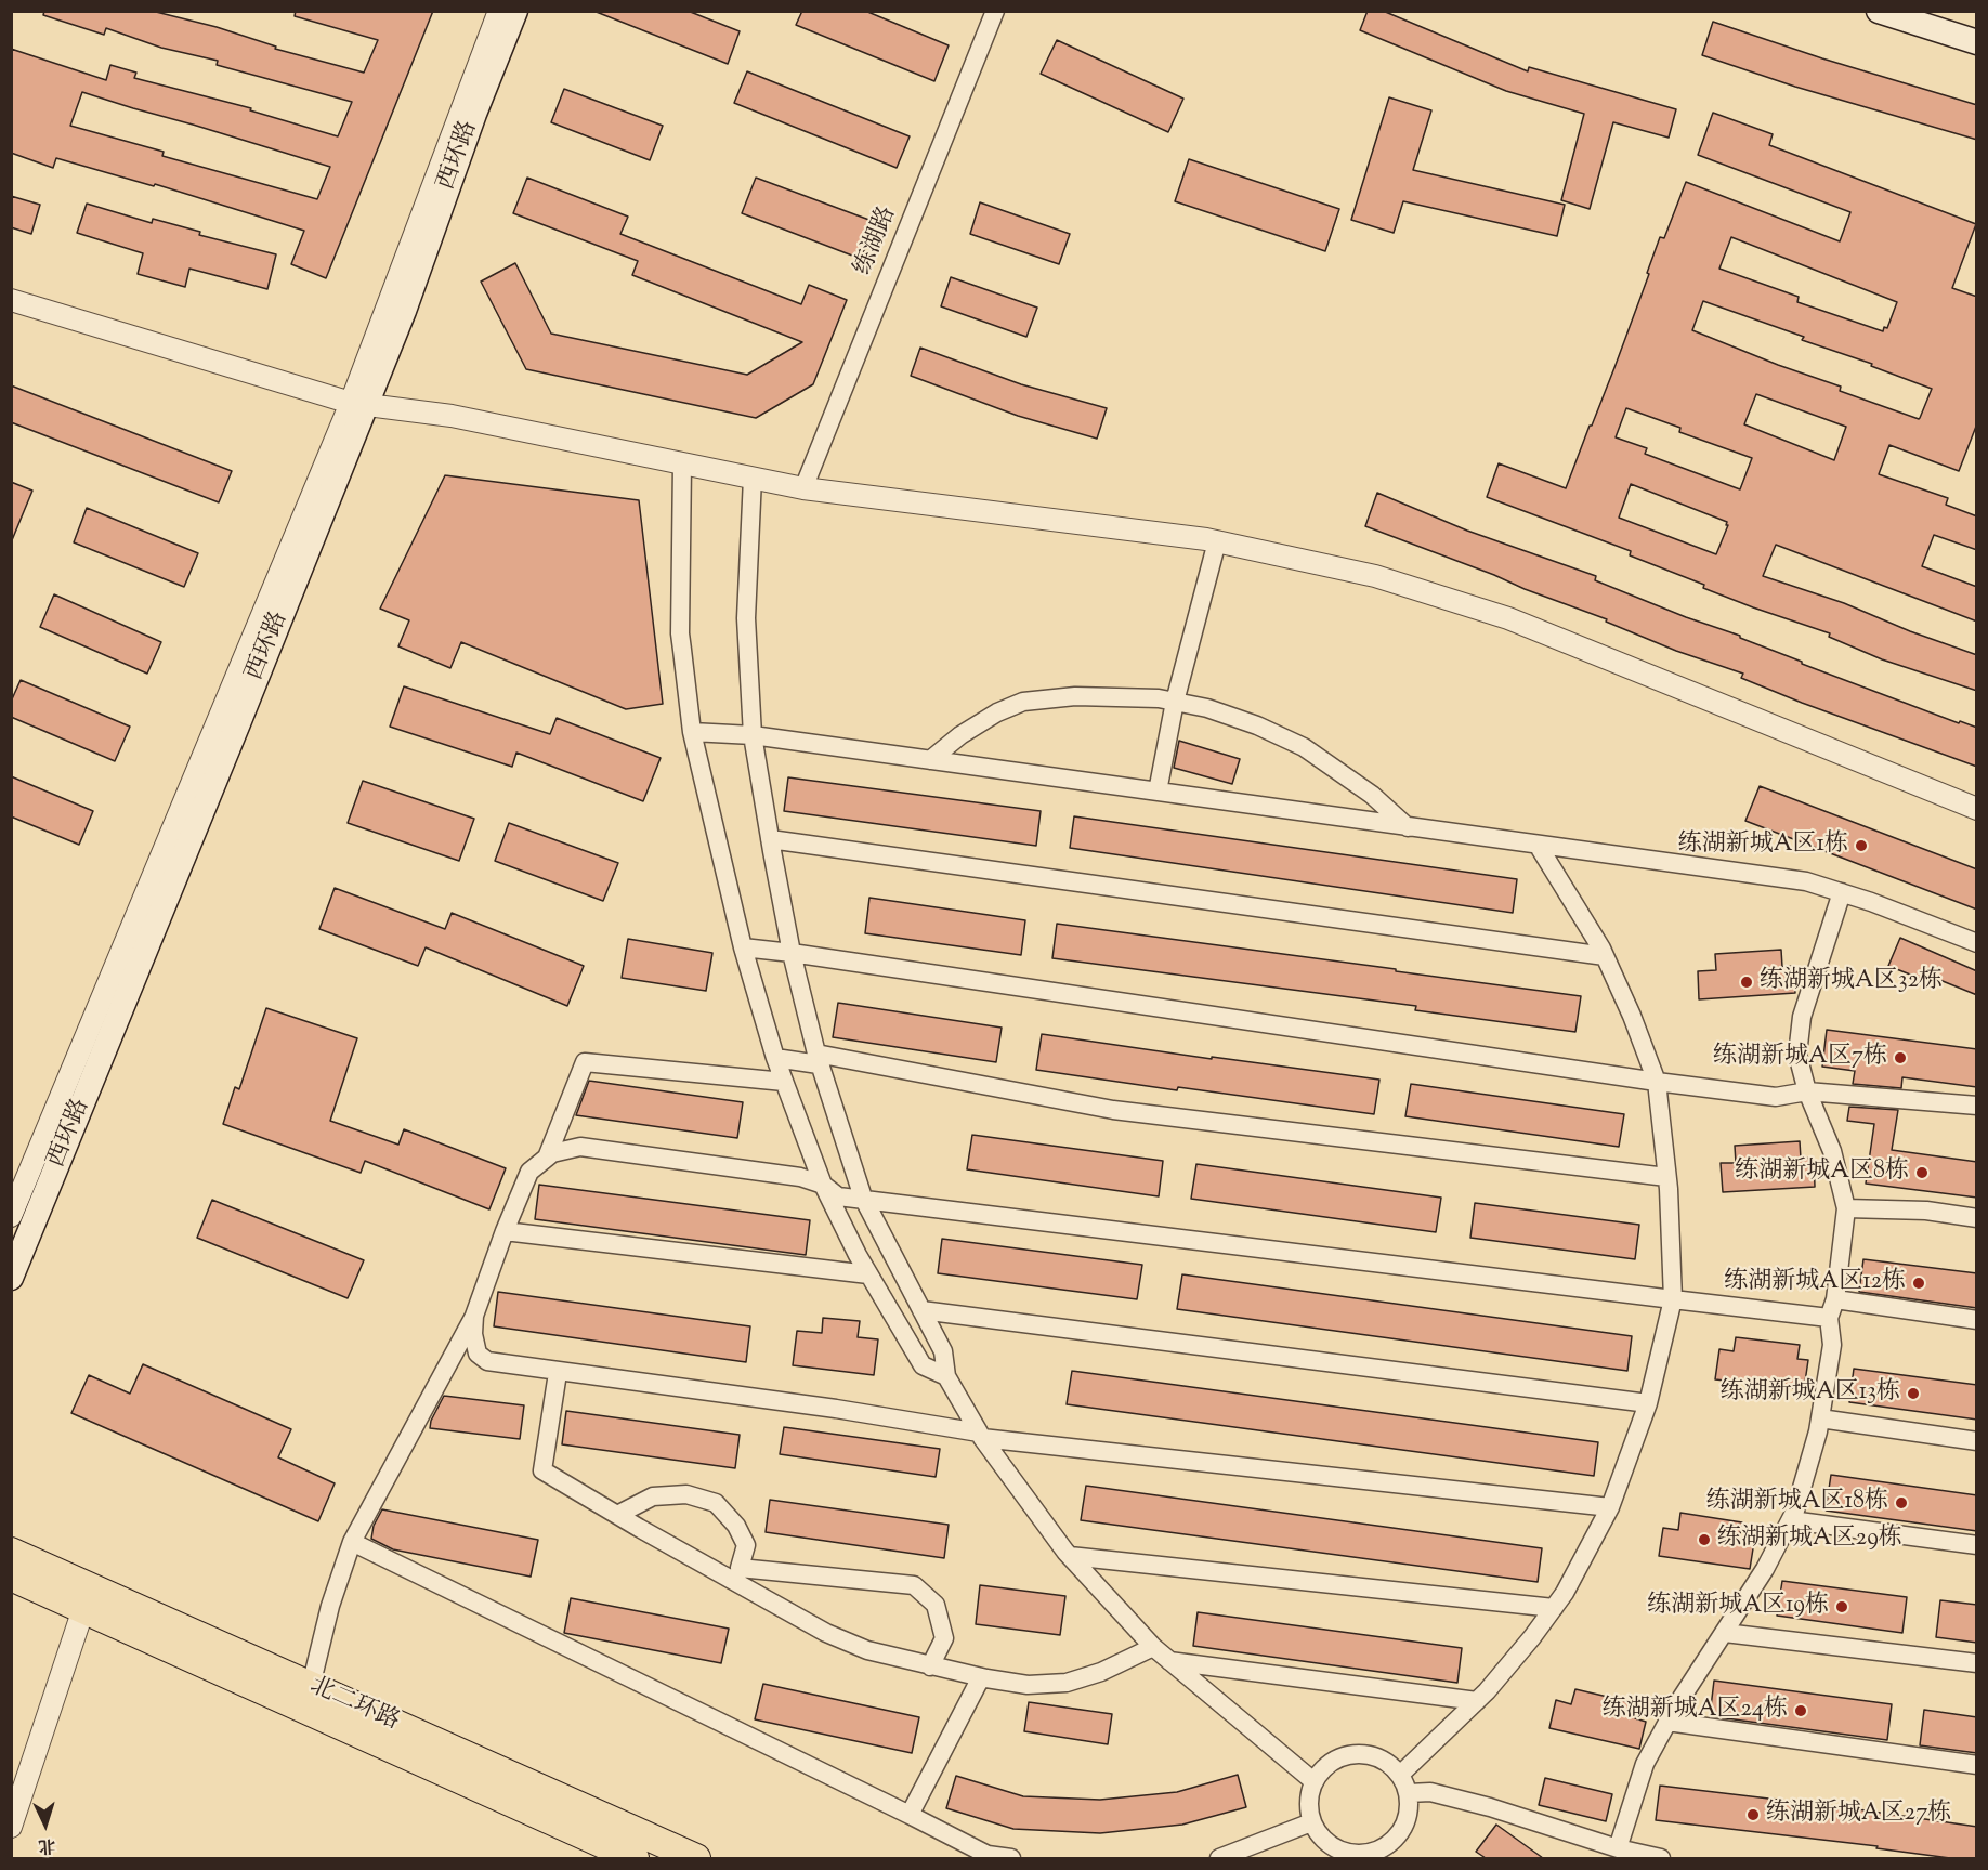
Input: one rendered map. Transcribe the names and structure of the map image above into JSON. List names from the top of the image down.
{
  "streets": {
    "main road": ["西环路", "北二环路"],
    "street": ["练湖路"]
  },
  "places": [
    "练湖新城A区1栋",
    "练湖新城A区32栋",
    "练湖新城A区7栋",
    "练湖新城A区8栋",
    "练湖新城A区12栋",
    "练湖新城A区13栋",
    "练湖新城A区18栋",
    "练湖新城A区29栋",
    "练湖新城A区19栋",
    "练湖新城A区24栋",
    "练湖新城A区27栋"
  ],
  "north": "bottom"
}
